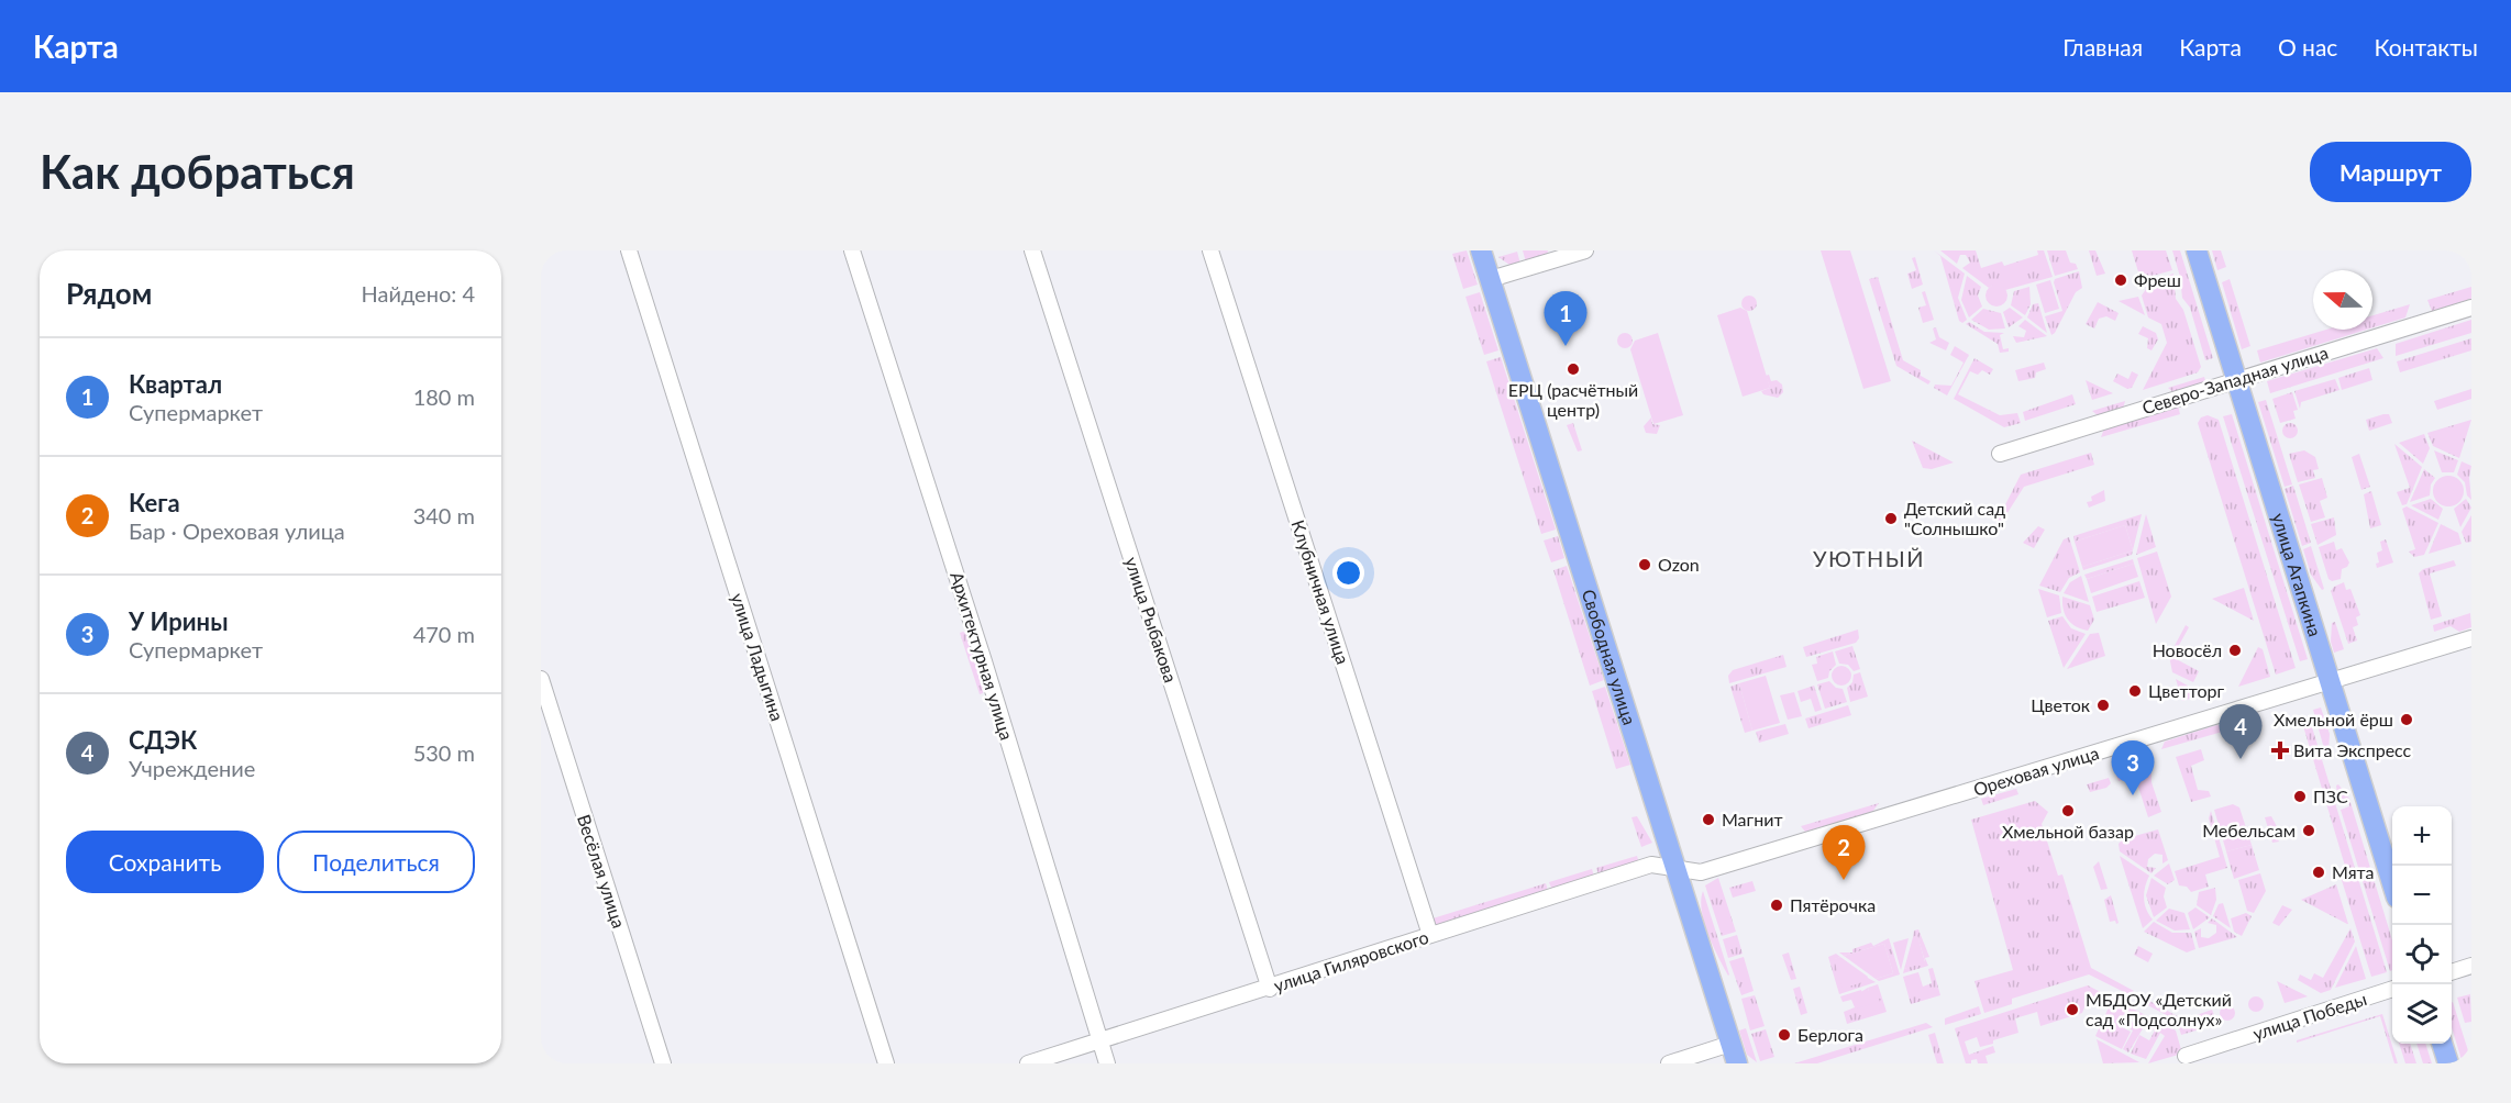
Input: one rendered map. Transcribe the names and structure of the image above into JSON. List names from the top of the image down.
{
  "streets": {
    "main road": ["улица Агапкина", "Свободная улица"],
    "street": [
      "Северо-Западная улица",
      "Клубничная улица",
      "улица Рыбакова",
      "Архитектурная улица",
      "улица Ладыгина",
      "Ореховая улица",
      "Весёлая улица",
      "улица Гиляровского",
      "улица Победы"
    ]
  },
  "crossings": [
    ["Северо-Западная улица", "улица Агапкина"],
    ["улица Агапкина", "Ореховая улица"],
    ["Клубничная улица", "улица Гиляровского"],
    ["улица Рыбакова", "улица Гиляровского"],
    ["Архитектурная улица", "улица Гиляровского"],
    ["Свободная улица", "Ореховая улица"],
    ["Свободная улица", "улица Гиляровского"],
    ["Ореховая улица", "улица Гиляровского"]
  ],
  "districts": ["УЮТНЫЙ"],
  "places": {
    "other": [
      "Фреш",
      "ЕРЦ (расчётный центр)",
      "Детский сад \"Солнышко\"",
      "Ozon",
      "Новосёл",
      "Цветторг",
      "Цветок",
      "Хмельной ёрш",
      "ПЗС",
      "Хмельной базар",
      "Магнит",
      "Мебельсам",
      "Мята",
      "Пятёрочка",
      "МБДОУ «Детский сад «Подсолнух»",
      "Берлога"
    ],
    "health": ["Вита Экспресс"]
  },
  "north": "left",
  "page": {
    "header": "Карта",
    "nav": [
      "Главная",
      "Карта",
      "О нас",
      "Контакты"
    ],
    "buttons": [
      "Маршрут",
      ["Сохранить", "Поделиться"]
    ],
    "title": "Как добраться",
    "heading": ["Рядом", "Найдено: 4"],
    "pins": [
      "1",
      "4",
      "3",
      "2"
    ],
    "list": [
      {
        "mark": "1",
        "name": "Квартал",
        "note": "Супермаркет",
        "value": "180 m"
      },
      {
        "mark": "2",
        "name": "Кега",
        "note": "Бар · Ореховая улица",
        "value": "340 m"
      },
      {
        "mark": "3",
        "name": "У Ирины",
        "note": "Супермаркет",
        "value": "470 m"
      },
      {
        "mark": "4",
        "name": "СДЭК",
        "note": "Учреждение",
        "value": "530 m"
      }
    ],
    "map_buttons": ["+", "−"]
  }
}
